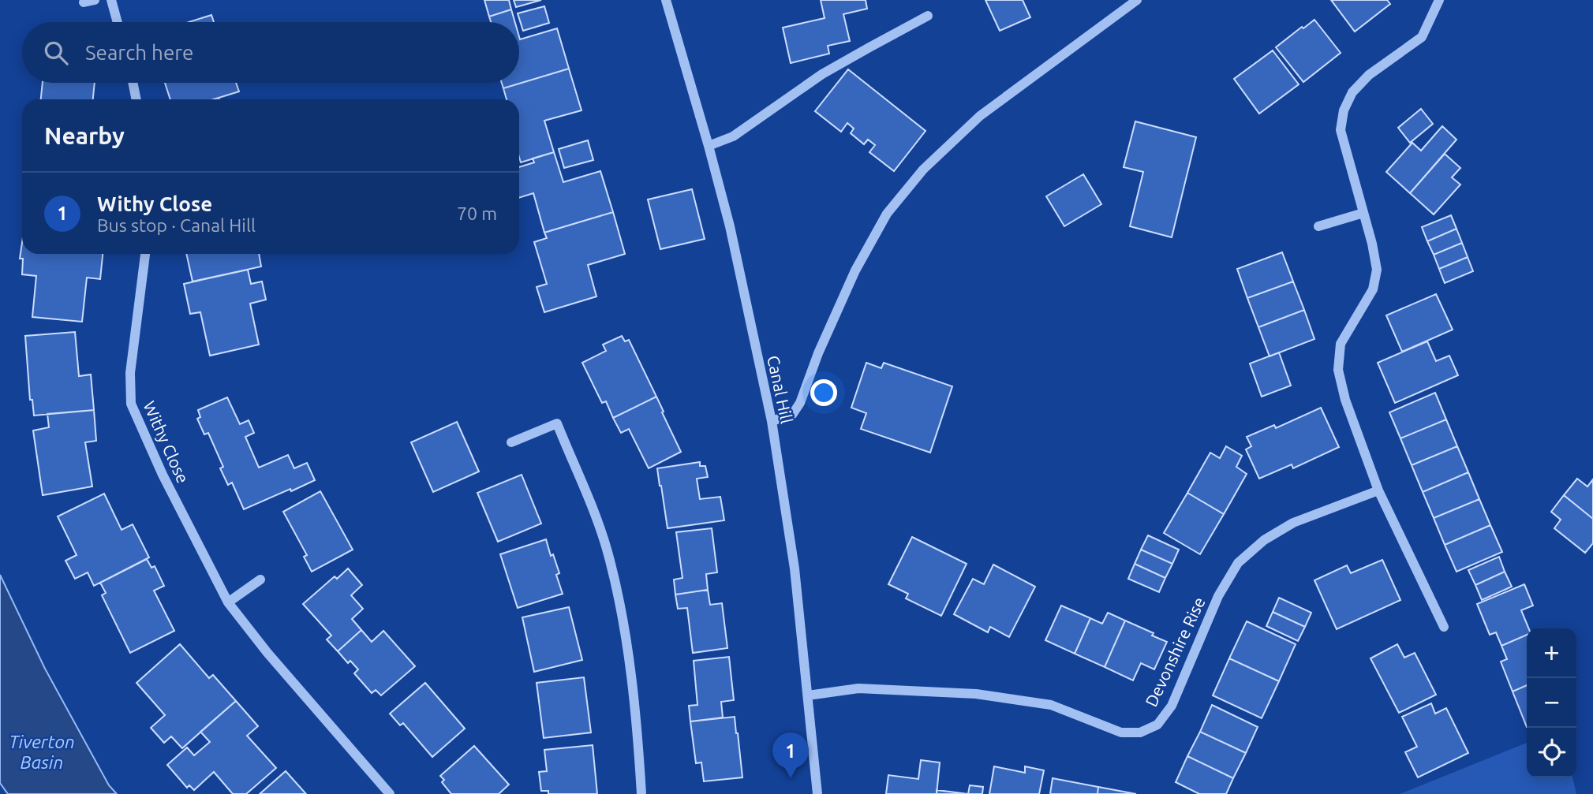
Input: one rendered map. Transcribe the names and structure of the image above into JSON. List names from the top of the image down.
{
  "streets": {
    "street": ["Canal Hill", "Withy Close", "Devonshire Rise"]
  },
  "crossings": [
    ["Canal Hill", "Devonshire Rise"]
  ],
  "water": ["Tiverton Basin"],
  "page": {
    "search": "Search here",
    "heading": "Nearby",
    "list": [
      {
        "mark": "1",
        "name": "Withy Close",
        "note": "Bus stop · Canal Hill",
        "value": "70 m"
      }
    ],
    "map_buttons": ["+", "−"],
    "pins": "1"
  }
}
